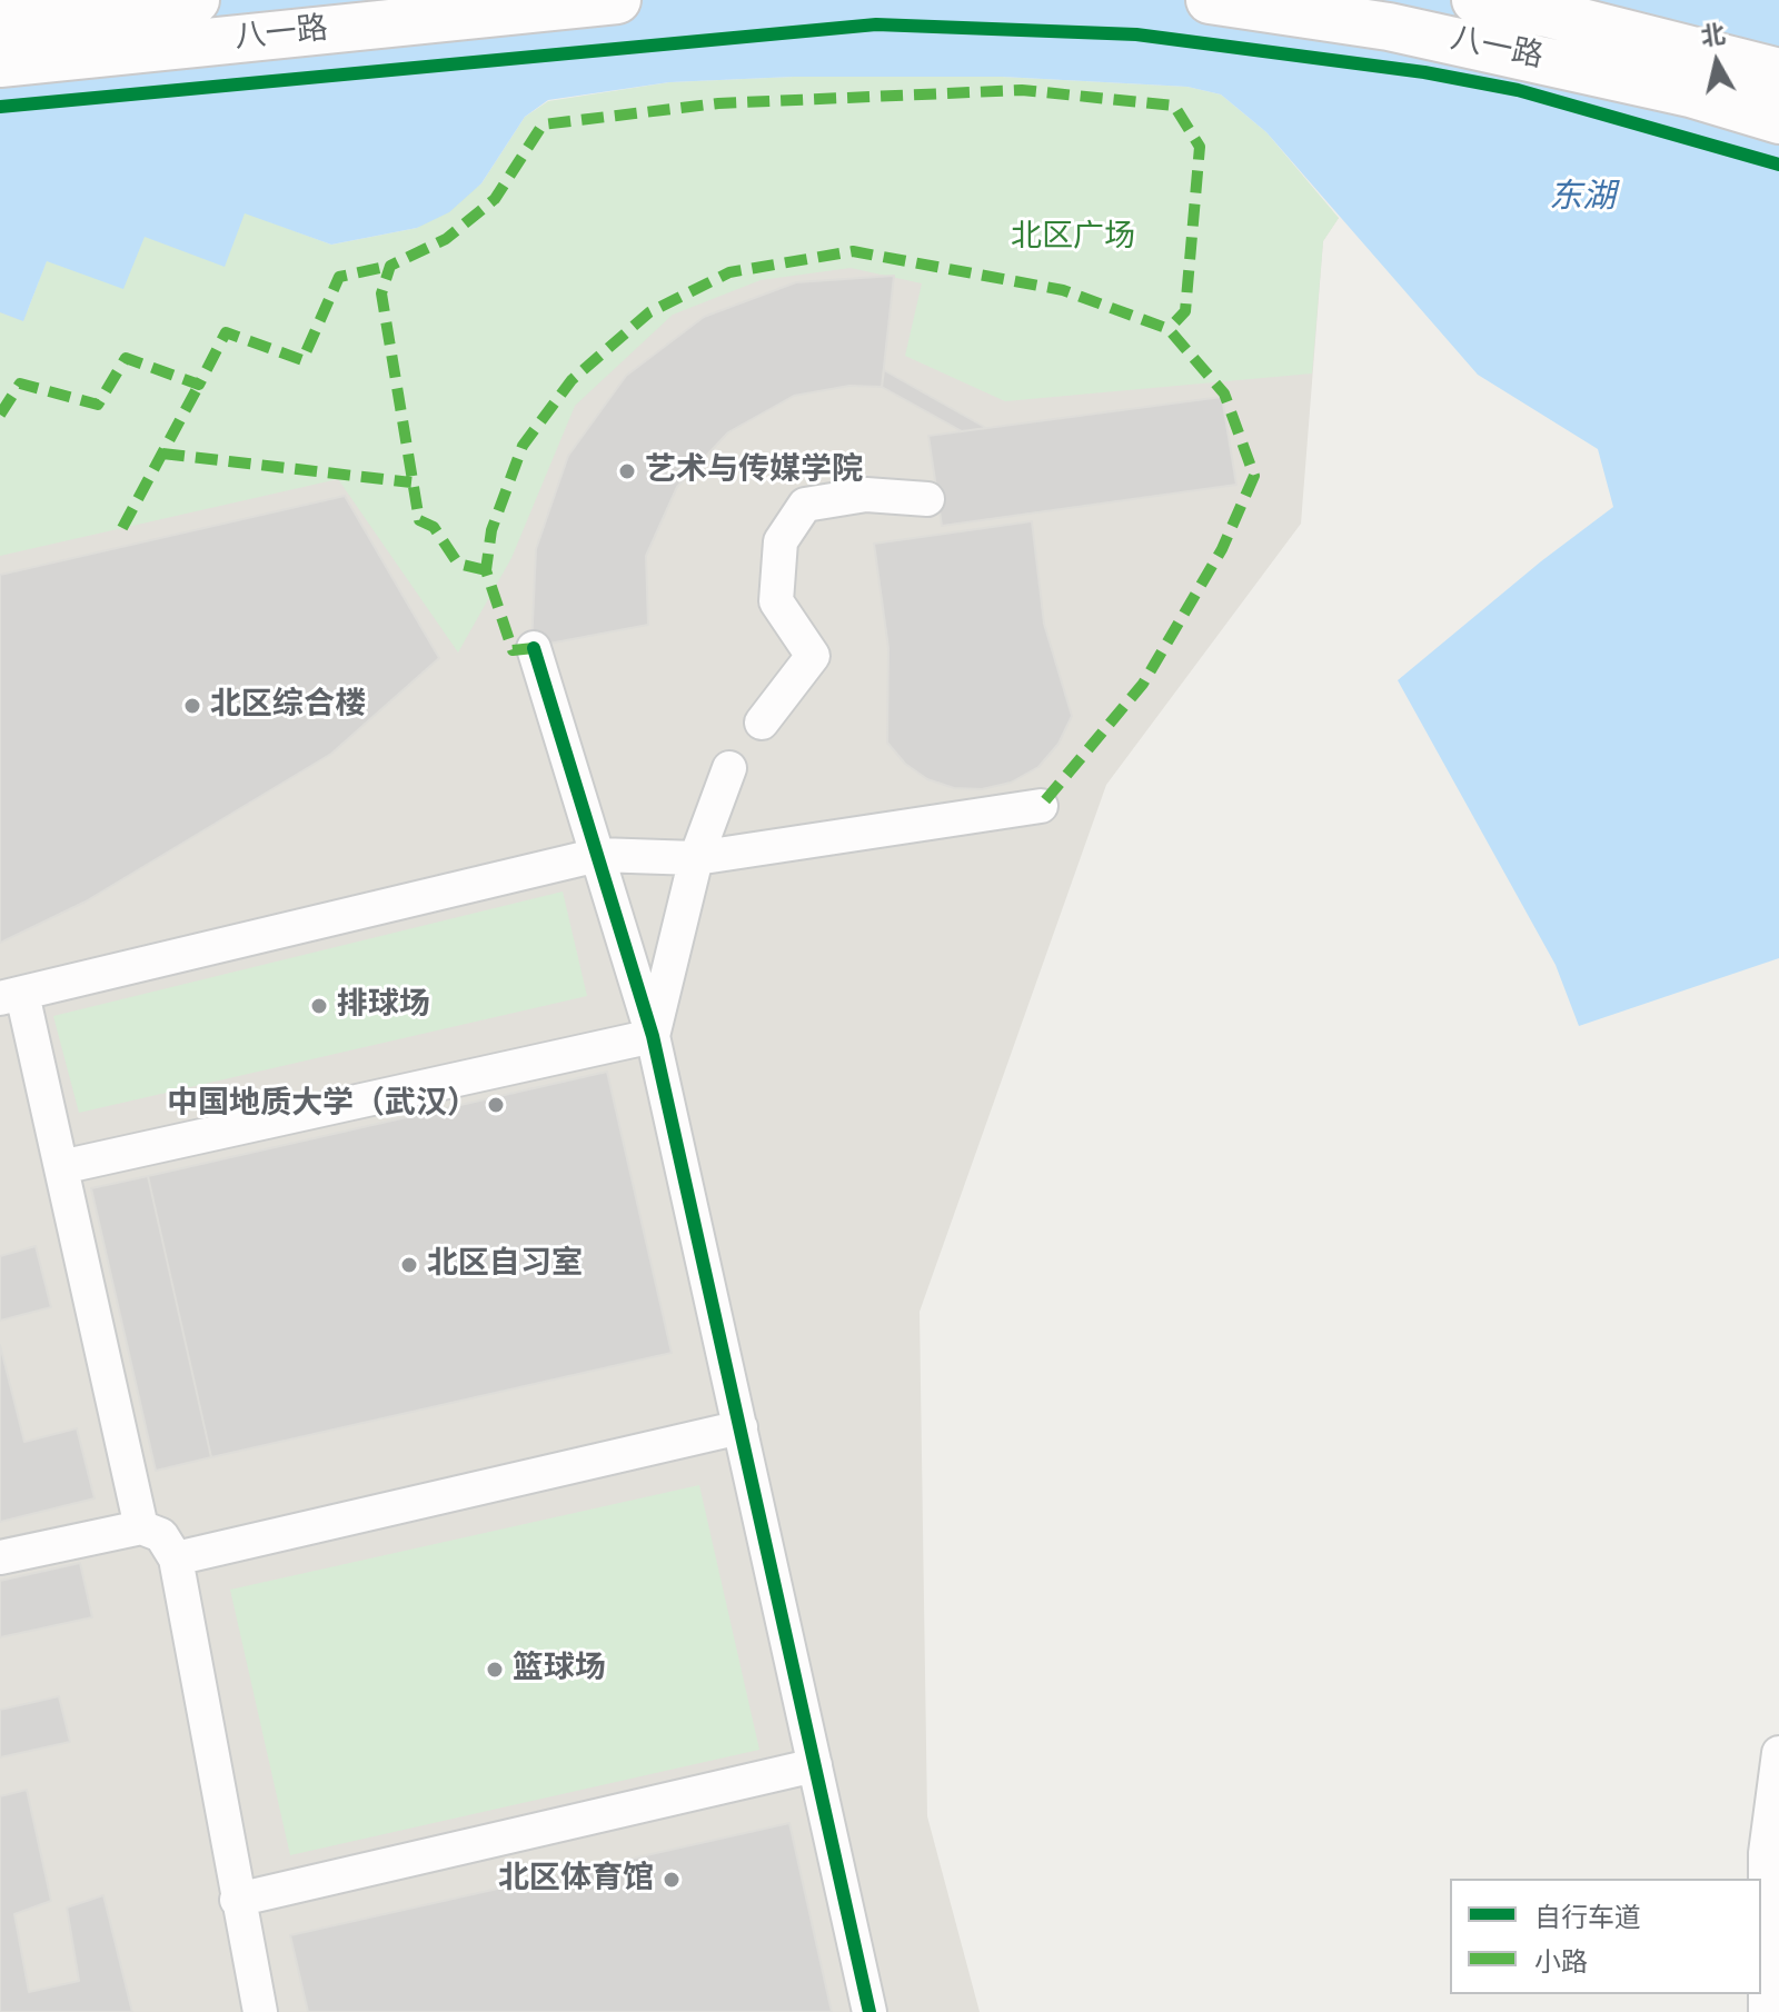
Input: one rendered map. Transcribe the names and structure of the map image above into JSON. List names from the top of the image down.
{
  "streets": {
    "main road": ["八一路"]
  },
  "water": ["东湖"],
  "parks": ["北区广场"],
  "places": [
    "艺术与传媒学院",
    "北区综合楼",
    "排球场",
    "中国地质大学（武汉）",
    "北区自习室",
    "篮球场",
    "北区体育馆"
  ],
  "legend": ["自行车道", "小路"],
  "north": "top"
}
